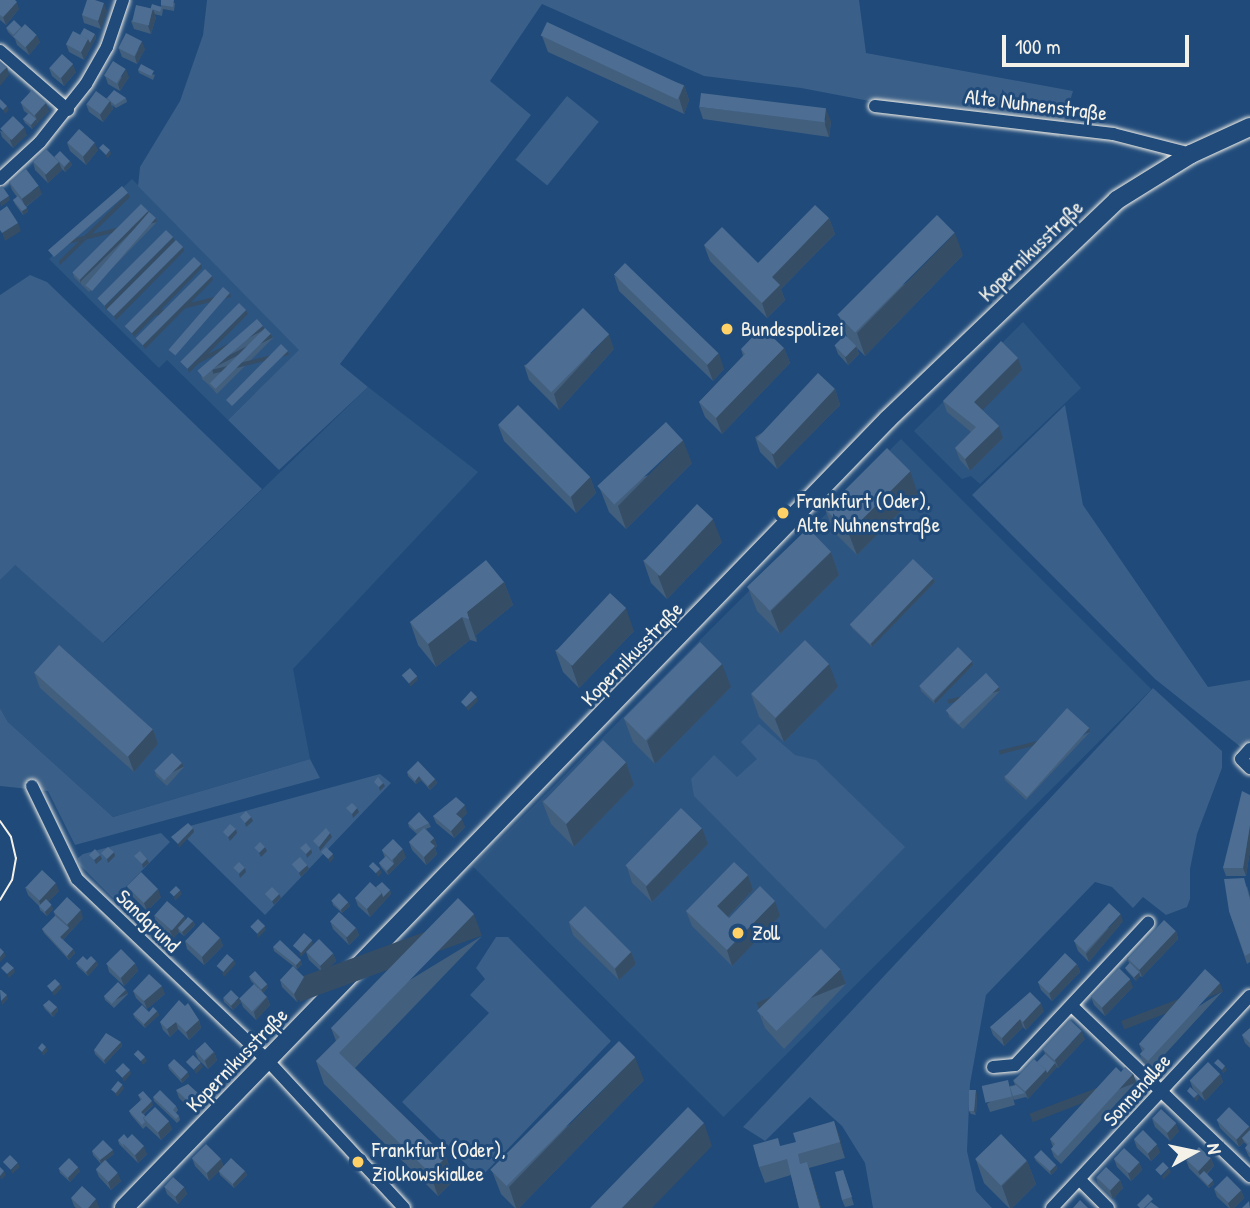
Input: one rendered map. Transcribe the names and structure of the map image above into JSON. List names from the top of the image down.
{
  "streets": {
    "main road": ["Kopernikusstraße"],
    "street": ["Alte Nuhnenstraße", "Sandgrund", "Sonnenallee"]
  },
  "crossings": [
    ["Alte Nuhnenstraße", "Kopernikusstraße"],
    ["Kopernikusstraße", "Sandgrund"]
  ],
  "places": [
    "Bundespolizei",
    "Frankfurt (Oder), Alte Nuhnenstraße",
    "Zoll",
    "Frankfurt (Oder), Ziolkowskiallee"
  ],
  "scale_bar": "100 m",
  "north": "right"
}
